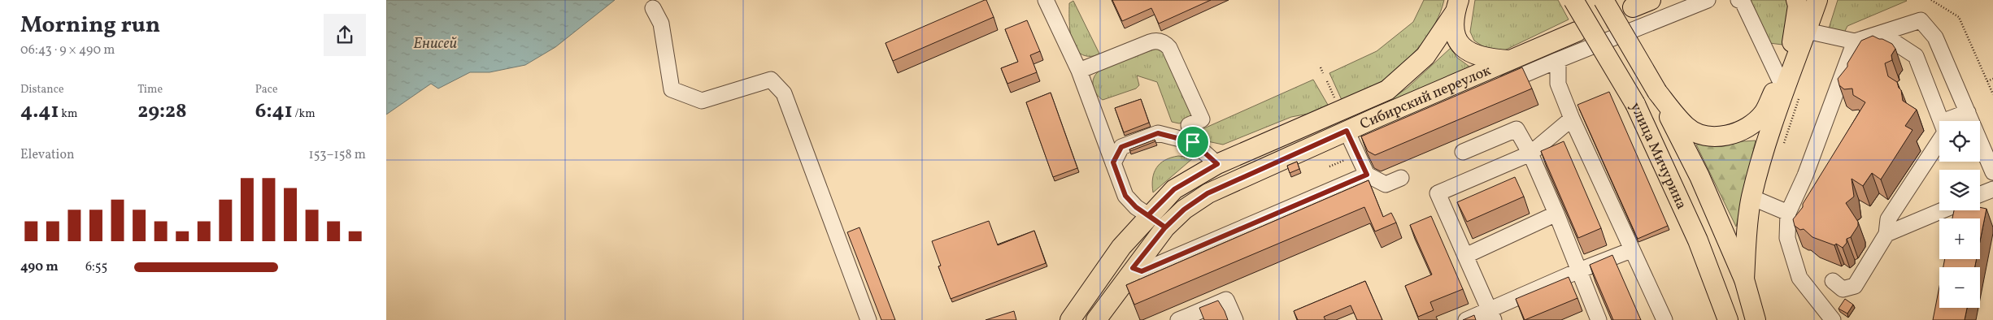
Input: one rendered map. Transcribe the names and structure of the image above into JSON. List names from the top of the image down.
{
  "streets": {
    "main road": ["Сибирский переулок", "улица Мичурина"]
  },
  "water": ["Енисей"],
  "page": {
    "heading": ["Morning run", "06:43 · 9 × 490 m"],
    "stats": [
      ["Distance", "4.41 km"],
      ["Time", "29:28"],
      ["Pace", "6:41 /km"]
    ],
    "map_buttons": ["+", "−"],
    "chart": ["Elevation", "153–158 m"],
    "list": [
      {
        "name": "490 m",
        "note": "6:55"
      }
    ]
  }
}
